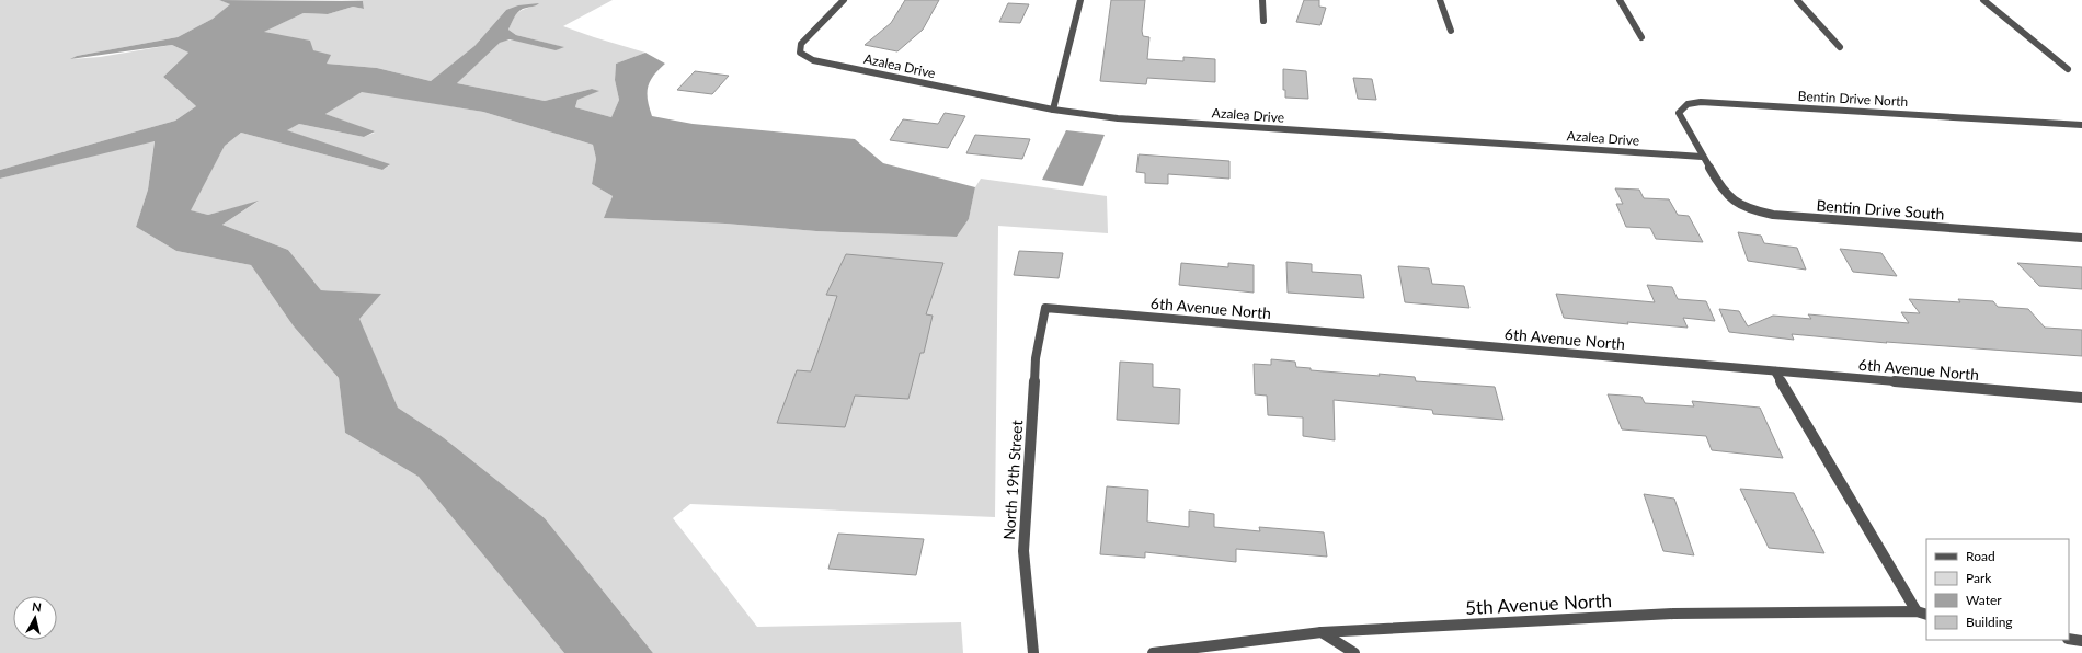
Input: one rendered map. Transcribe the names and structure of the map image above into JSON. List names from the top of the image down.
{
  "streets": {
    "street": [
      "Azalea Drive",
      "Bentin Drive North",
      "Bentin Drive South",
      "6th Avenue North",
      "North 19th Street",
      "5th Avenue North"
    ]
  },
  "crossings": [
    ["Azalea Drive", "Bentin Drive North"],
    ["Azalea Drive", "Bentin Drive South"],
    ["Bentin Drive North", "Bentin Drive South"],
    ["6th Avenue North", "North 19th Street"]
  ],
  "legend": [
    "Road",
    "Park",
    "Water",
    "Building"
  ],
  "north": "top"
}
